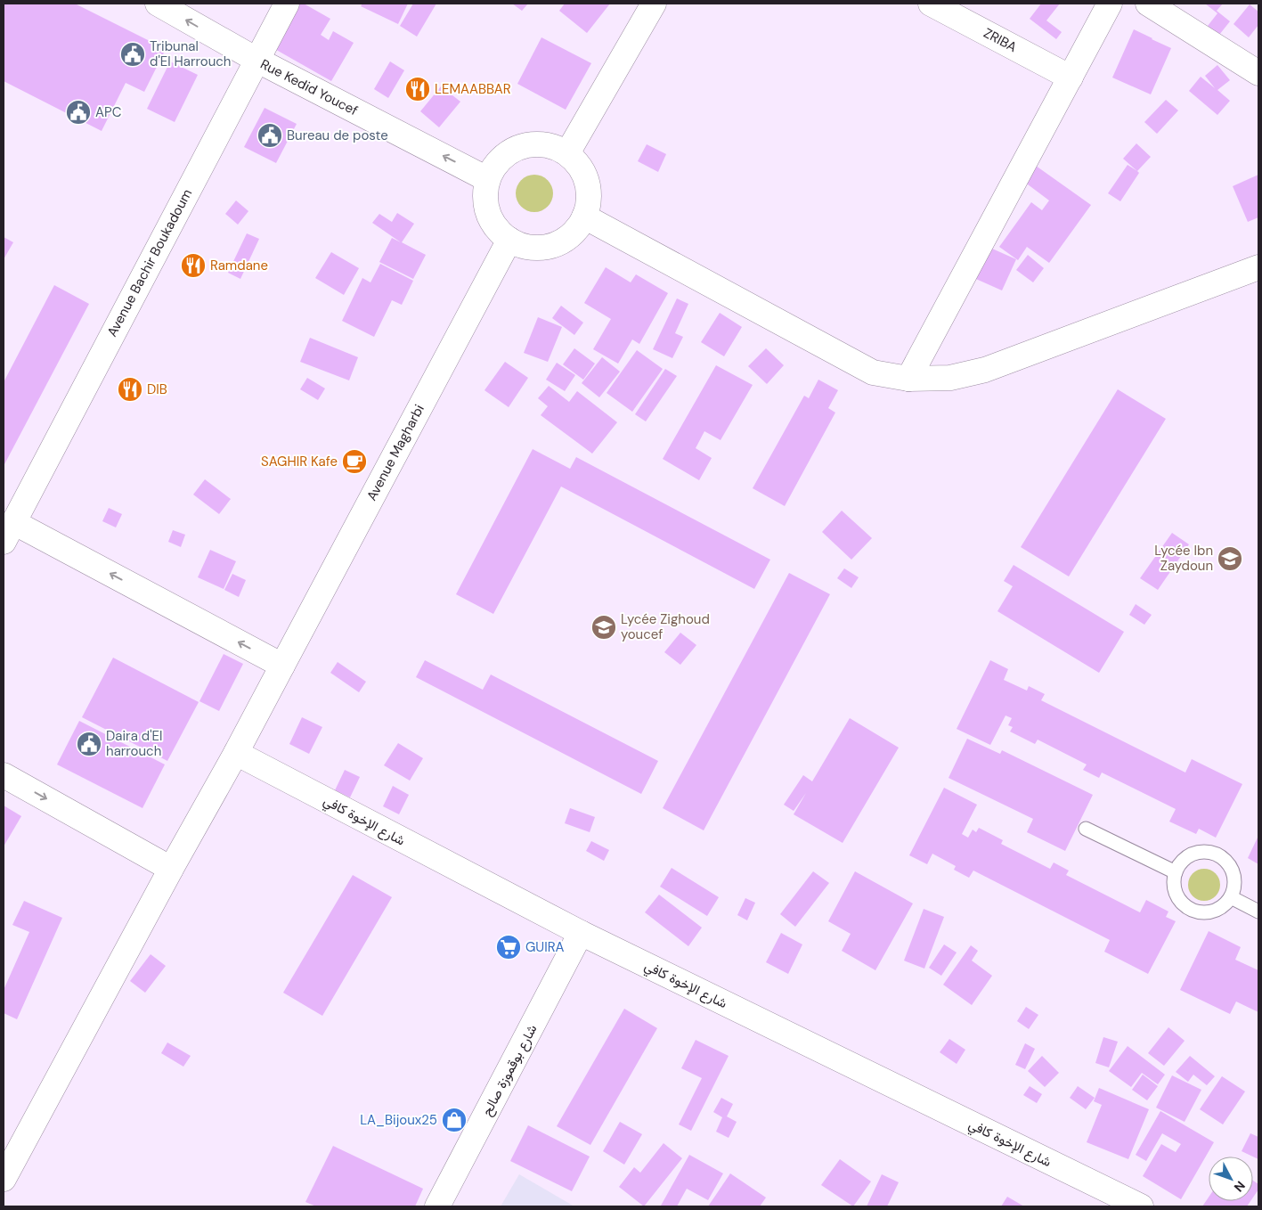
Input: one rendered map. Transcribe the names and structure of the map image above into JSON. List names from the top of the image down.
{
  "streets": {
    "street": [
      "ZRIBA",
      "Rue Kedid Youcef",
      "Avenue Bachir Boukadoum",
      "Avenue Magharbi",
      "شارع الإخوة كافي",
      "شارع بوقموزة صالح"
    ]
  },
  "crossings": [
    ["Rue Kedid Youcef", "Avenue Bachir Boukadoum"],
    ["Rue Kedid Youcef", "Avenue Magharbi"],
    ["Avenue Magharbi", "شارع الإخوة كافي"],
    ["شارع الإخوة كافي", "شارع بوقموزة صالح"]
  ],
  "one_way": ["Rue Kedid Youcef"],
  "places": {
    "public building": [
      "Tribunal d'El Harrouch",
      "APC",
      "Bureau de poste",
      "Daira d'El harrouch"
    ],
    "restaurant": ["LEMAABBAR", "Ramdane", "DIB"],
    "cafe": ["SAGHIR Kafe"],
    "school or university": ["Lycée Ibn Zaydoun", "Lycée Zighoud youcef"],
    "supermarket": ["GUIRA"],
    "shop": ["LA_Bijoux25"]
  },
  "north": "bottom right"
}
